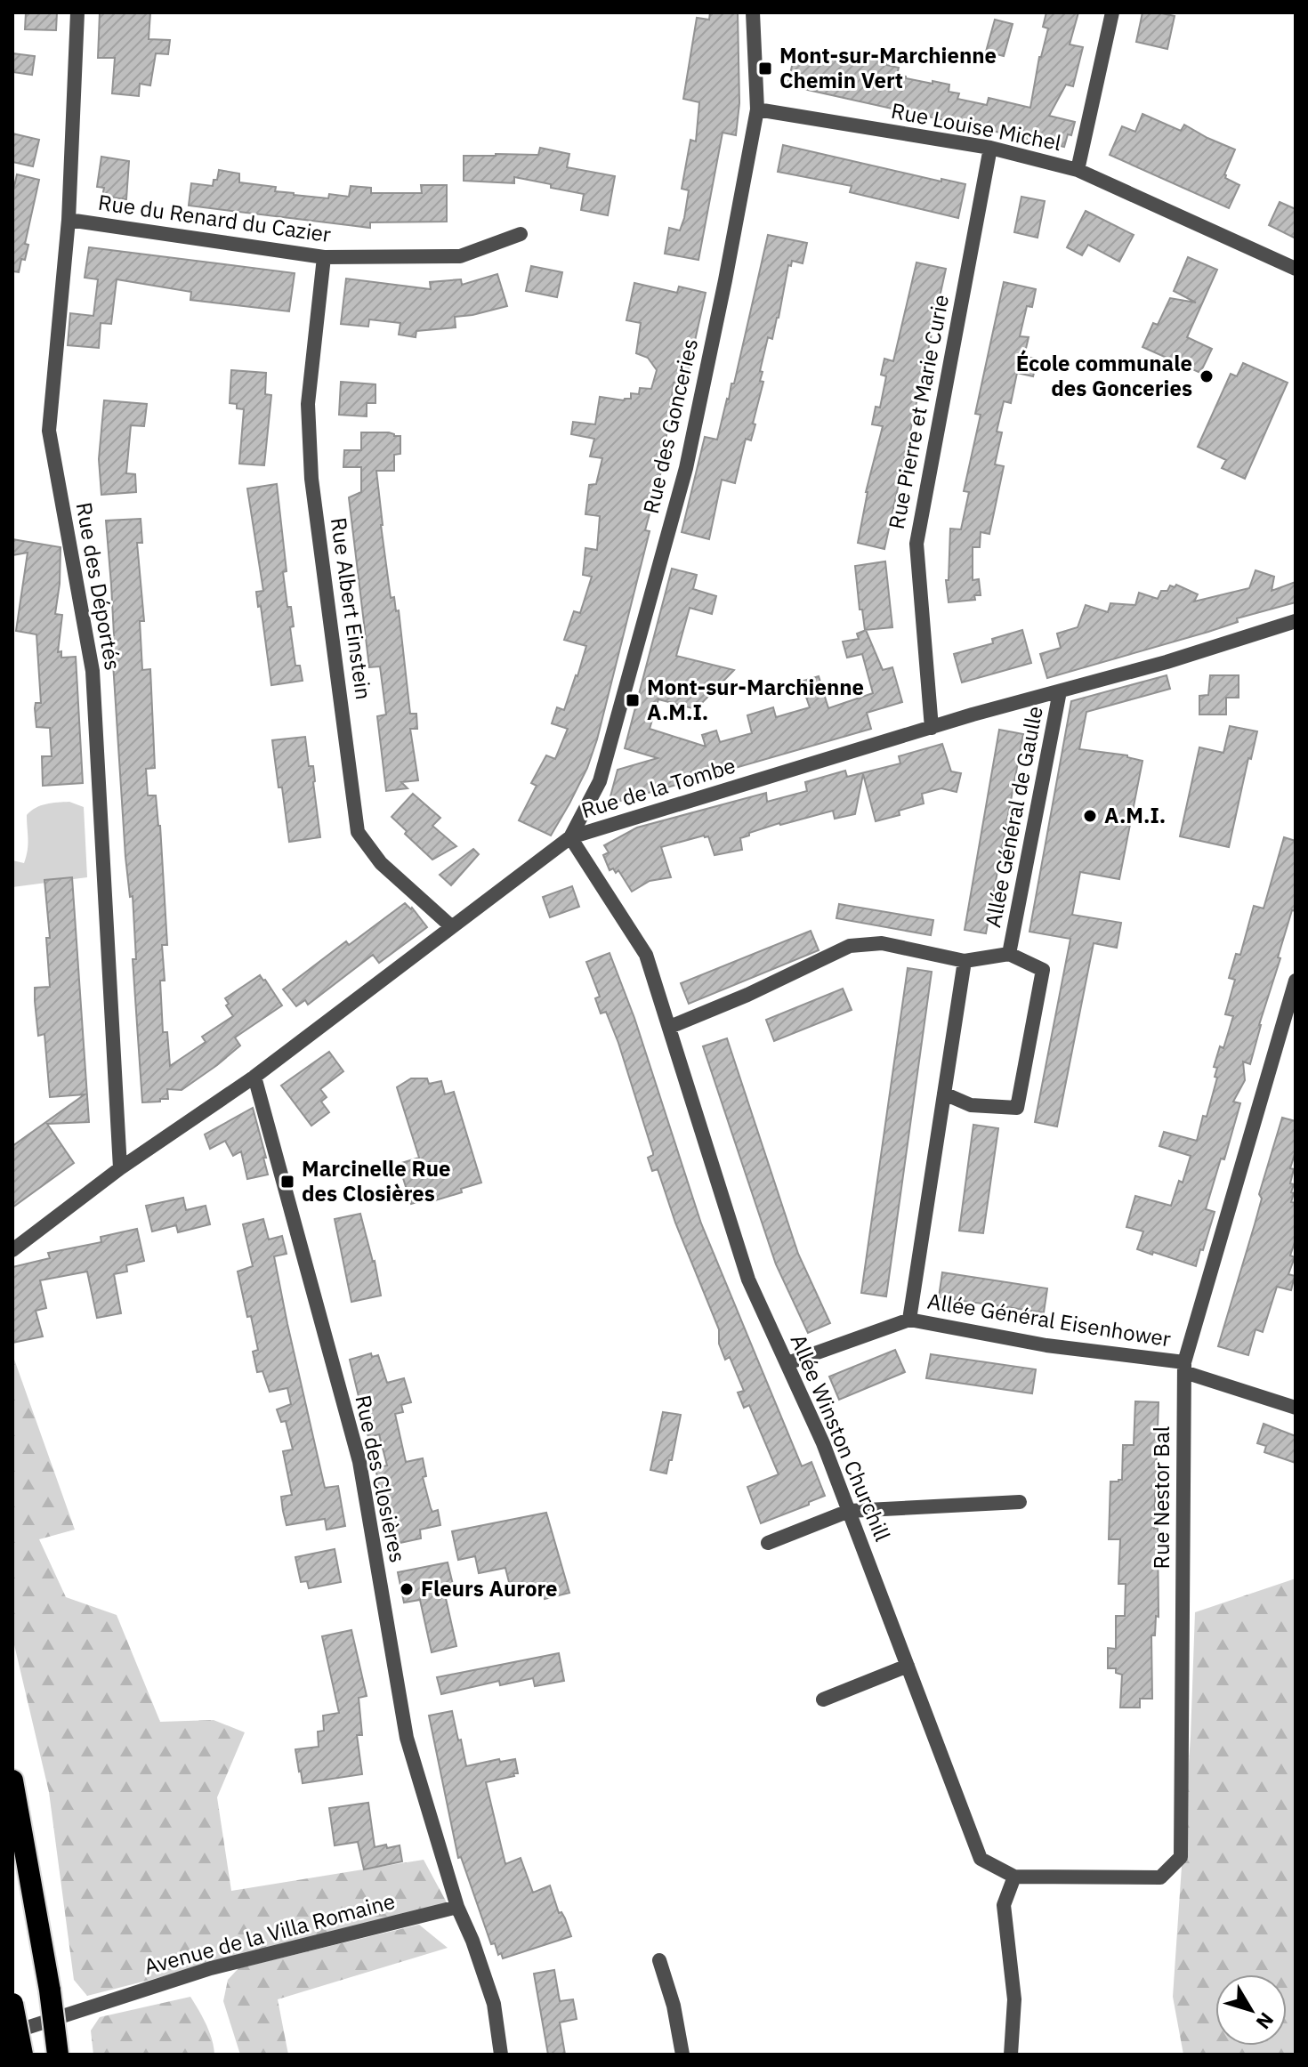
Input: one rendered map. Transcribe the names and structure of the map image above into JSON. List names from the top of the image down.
{
  "streets": {
    "street": [
      "Rue Louise Michel",
      "Rue du Renard du Cazier",
      "Rue Pierre et Marie Curie",
      "Rue des Gonceries",
      "Rue des Déportés",
      "Rue Albert Einstein",
      "Rue de la Tombe",
      "Allée Général de Gaulle",
      "Allée Général Eisenhower",
      "Allée Winston Churchill",
      "Rue des Closières",
      "Rue Nestor Bal",
      "Avenue de la Villa Romaine"
    ]
  },
  "crossings": [
    ["Rue Louise Michel", "Rue Pierre et Marie Curie"],
    ["Rue Louise Michel", "Rue des Gonceries"],
    ["Rue du Renard du Cazier", "Rue des Déportés"],
    ["Rue du Renard du Cazier", "Rue Albert Einstein"],
    ["Rue Pierre et Marie Curie", "Rue de la Tombe"],
    ["Rue des Gonceries", "Rue de la Tombe"],
    ["Rue des Gonceries", "Allée Winston Churchill"],
    ["Rue des Déportés", "Rue de la Tombe"],
    ["Rue Albert Einstein", "Rue de la Tombe"],
    ["Rue de la Tombe", "Allée Général de Gaulle"],
    ["Rue de la Tombe", "Allée Winston Churchill"],
    ["Rue de la Tombe", "Rue des Closières"],
    ["Allée Général Eisenhower", "Allée Winston Churchill"],
    ["Allée Général Eisenhower", "Rue Nestor Bal"],
    ["Allée Winston Churchill", "Rue Nestor Bal"],
    ["Rue des Closières", "Avenue de la Villa Romaine"]
  ],
  "places": {
    "transit": ["Mont-sur-Marchienne Chemin Vert", "Mont-sur-Marchienne A.M.I.", "Marcinelle Rue des Closières"],
    "other": ["École communale des Gonceries", "A.M.I.", "Fleurs Aurore"]
  },
  "north": "bottom right"
}
